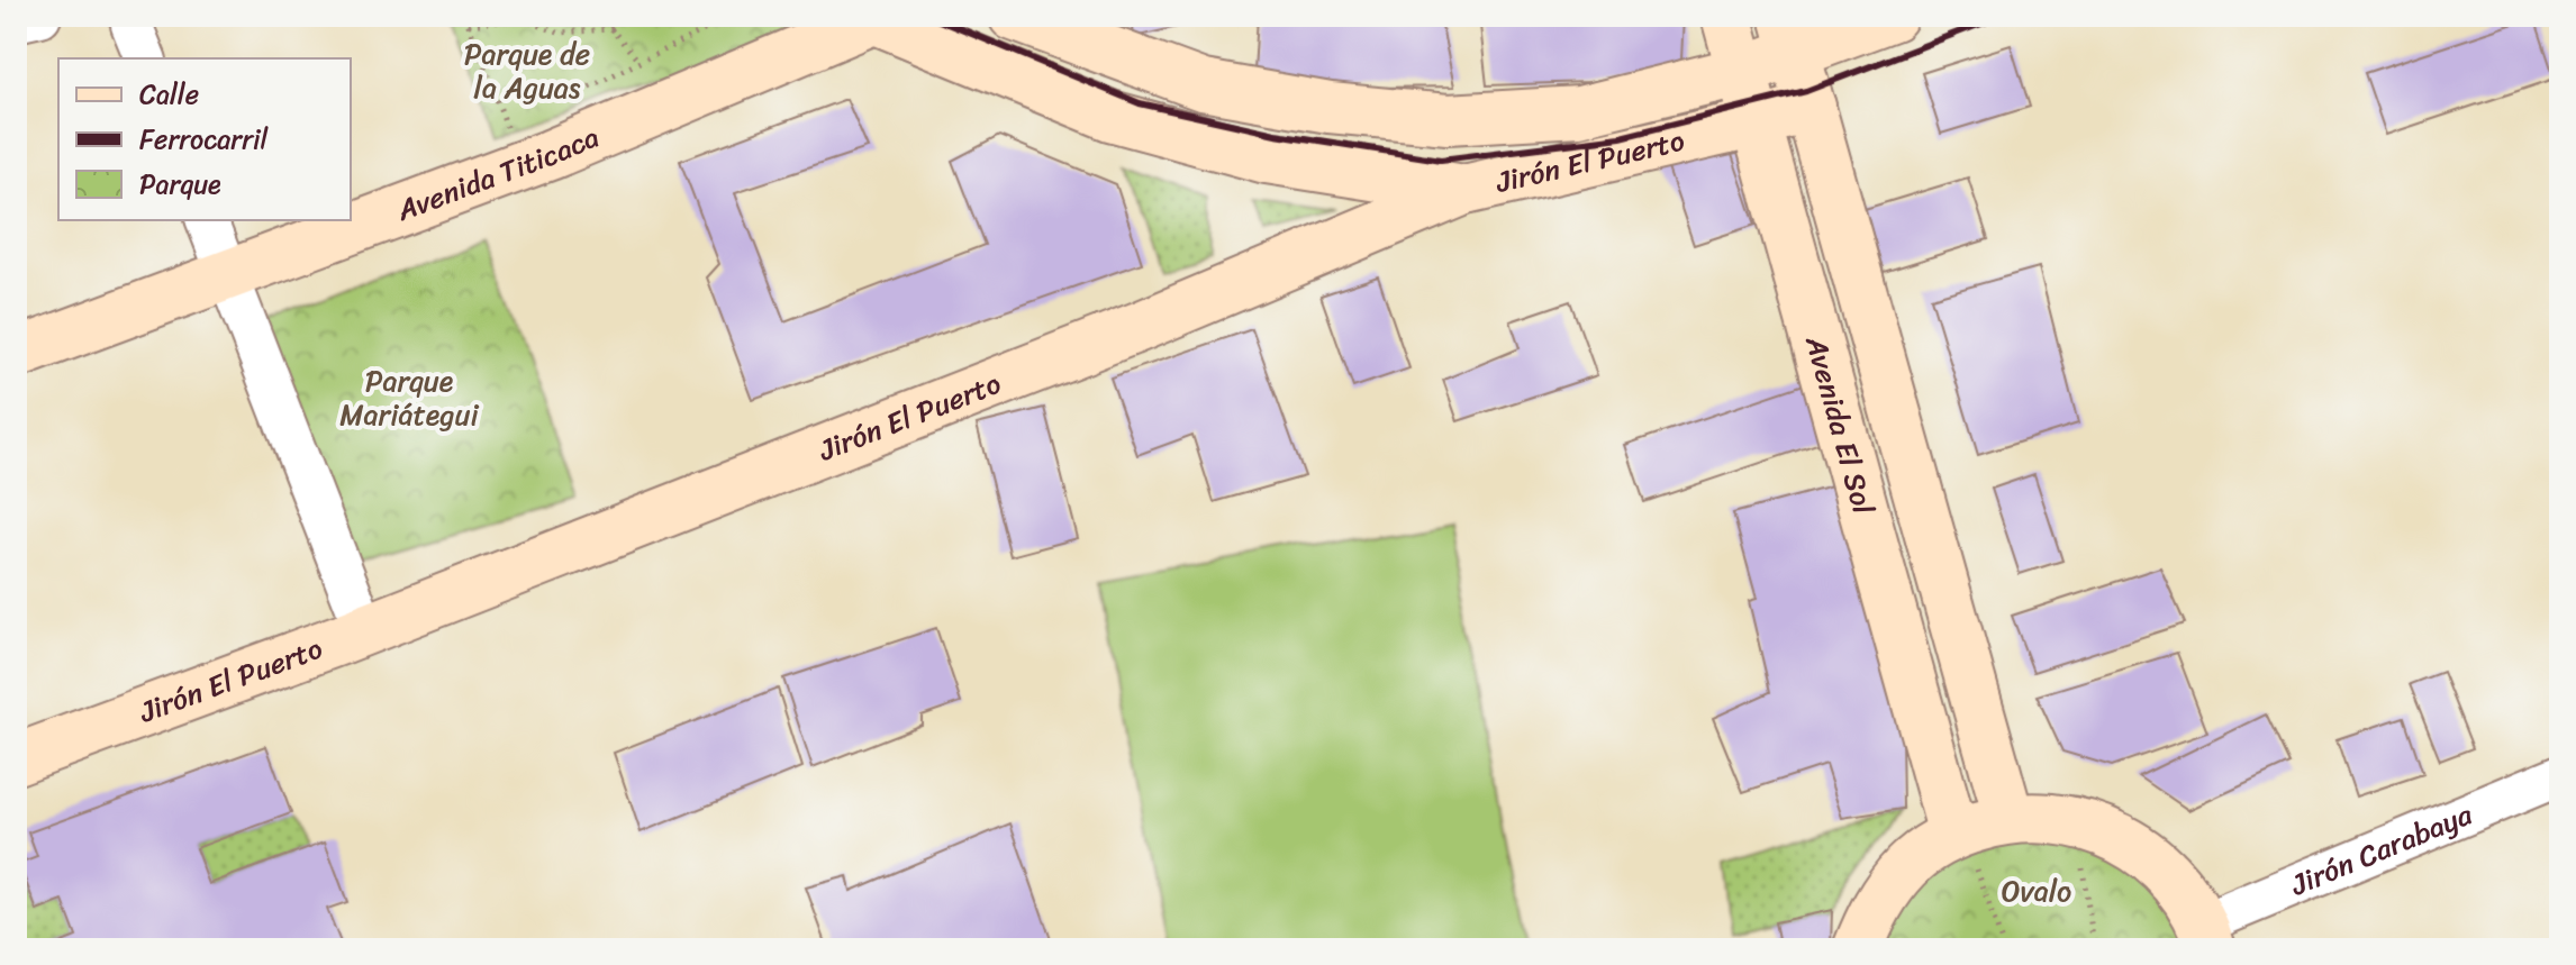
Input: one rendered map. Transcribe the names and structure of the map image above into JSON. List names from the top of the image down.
{
  "streets": {
    "main road": ["Jirón El Puerto", "Avenida Titicaca", "Avenida El Sol"],
    "street": ["Jirón Carabaya"]
  },
  "crossings": [
    ["Jirón El Puerto", "Avenida El Sol"]
  ],
  "parks": ["Parque de la Aguas", "Parque Mariátegui", "Ovalo"],
  "legend": ["Calle", "Ferrocarril", "Parque"]
}
